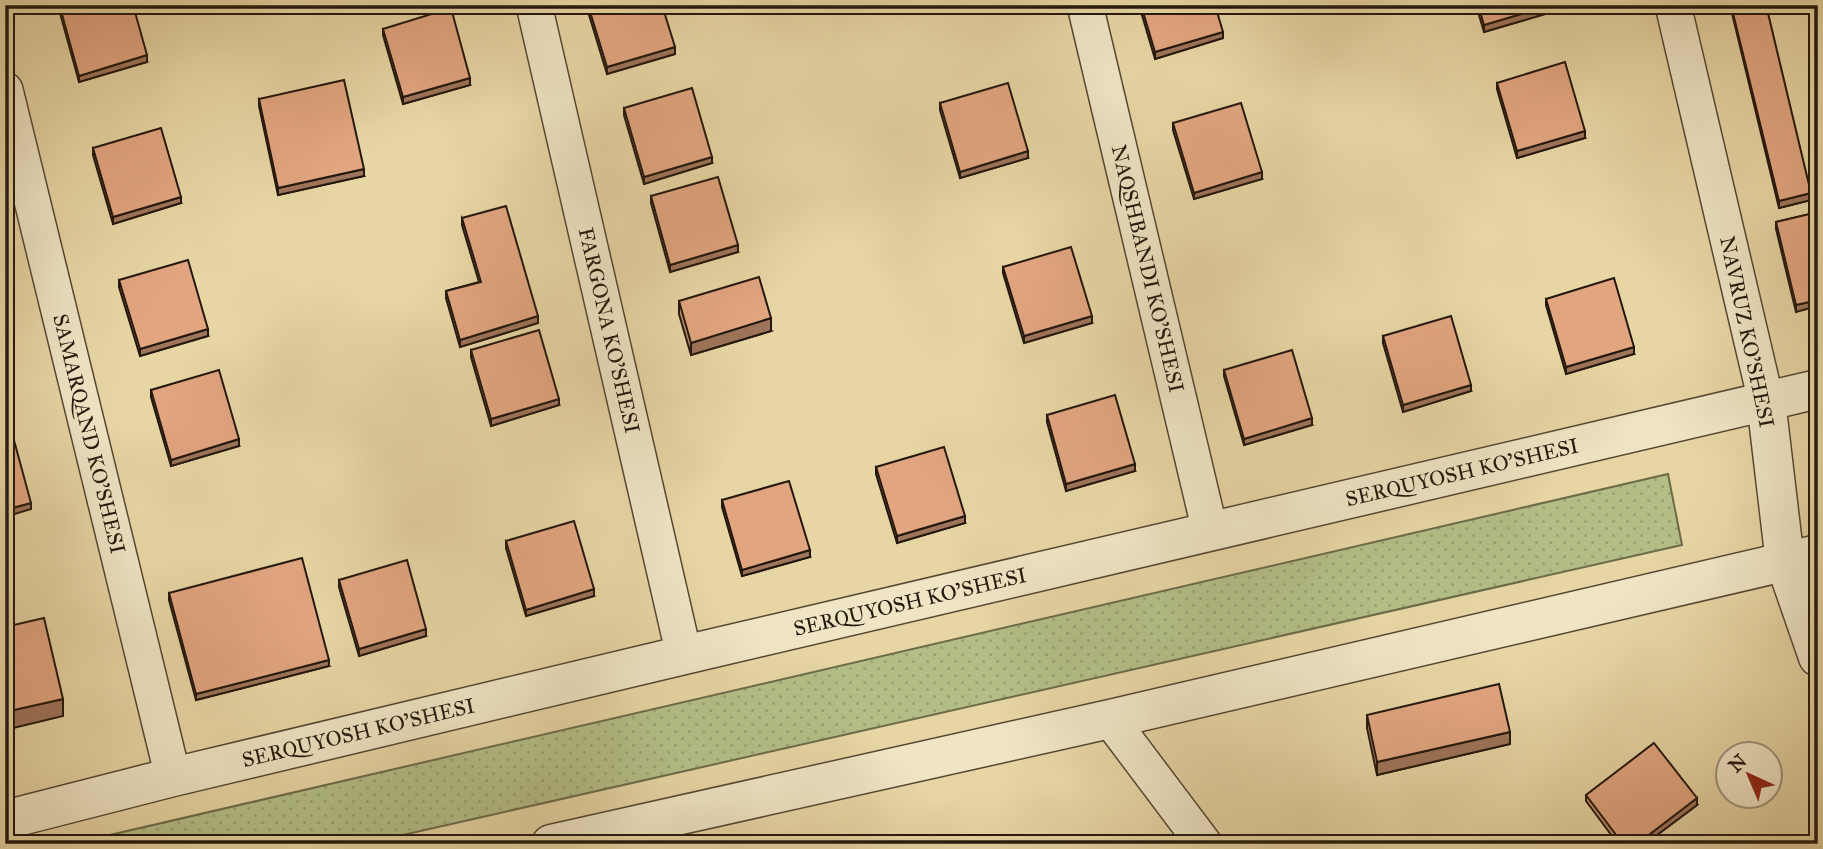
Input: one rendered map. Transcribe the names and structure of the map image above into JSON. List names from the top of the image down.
{
  "streets": {
    "street": [
      "NAQSHBANDI KO'SHESI",
      "FARGONA KO'SHESI",
      "NAVRUZ KO'SHESI",
      "SAMARQAND KO'SHESI",
      "SERQUYOSH KO'SHESI"
    ]
  },
  "crossings": [
    ["NAQSHBANDI KO'SHESI", "SERQUYOSH KO'SHESI"],
    ["FARGONA KO'SHESI", "SERQUYOSH KO'SHESI"],
    ["NAVRUZ KO'SHESI", "SERQUYOSH KO'SHESI"],
    ["SAMARQAND KO'SHESI", "SERQUYOSH KO'SHESI"]
  ],
  "north": "top left"
}
